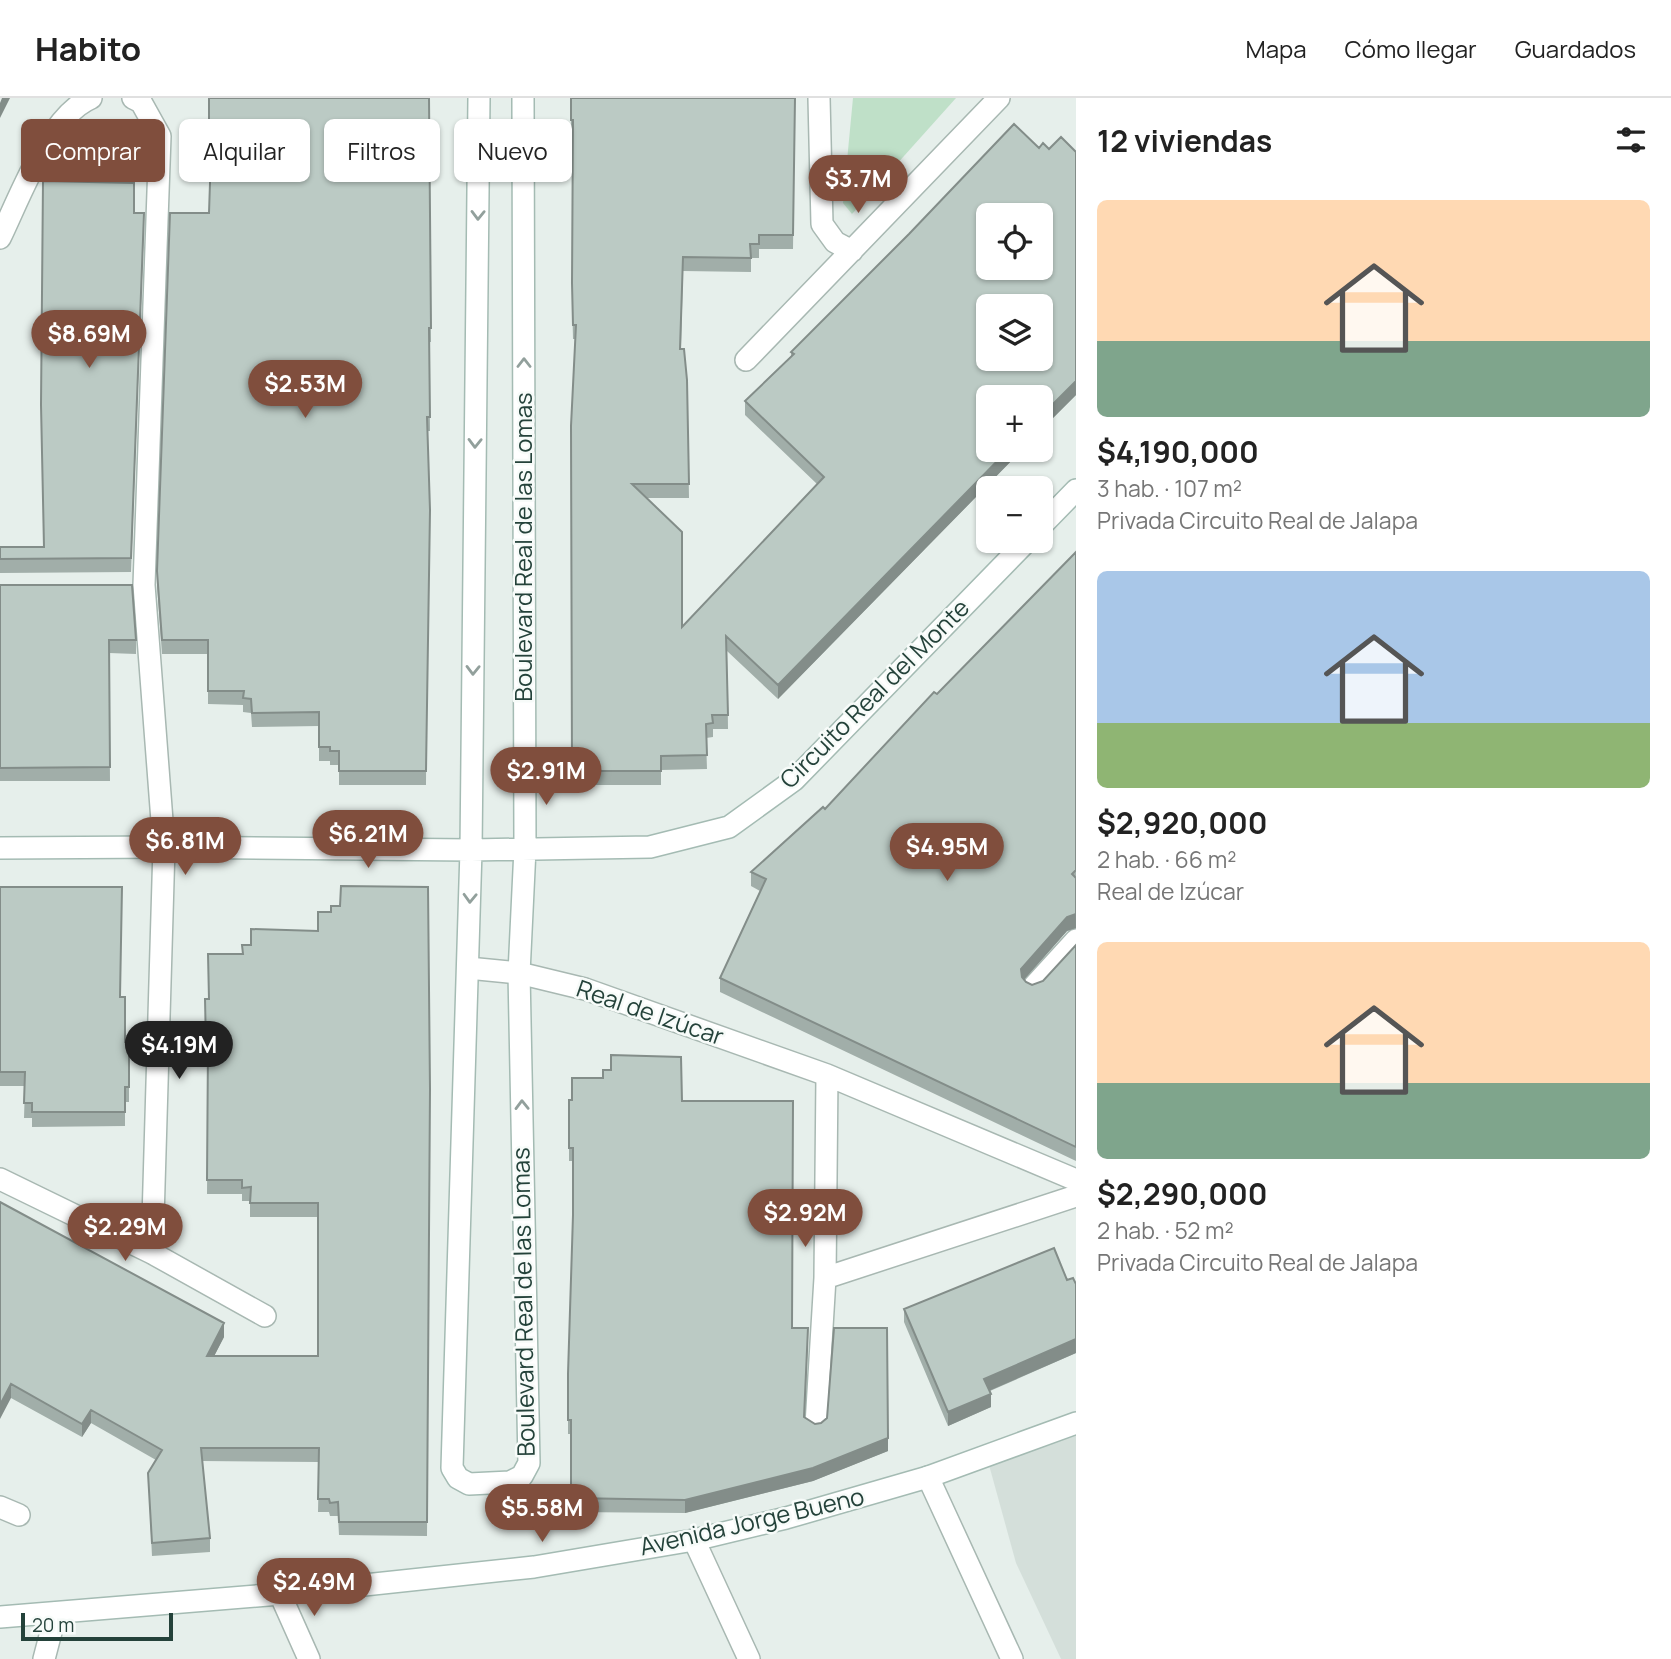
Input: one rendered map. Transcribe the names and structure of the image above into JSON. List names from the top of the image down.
{
  "streets": {
    "street": [
      "Boulevard Real de las Lomas",
      "Circuito Real del Monte",
      "Real de Izúcar",
      "Avenida Jorge Bueno"
    ]
  },
  "crossings": [
    ["Boulevard Real de las Lomas", "Circuito Real del Monte"],
    ["Boulevard Real de las Lomas", "Real de Izúcar"]
  ],
  "scale_bar": "20 m",
  "page": {
    "header": "Habito",
    "nav": ["Mapa", "Cómo llegar", "Guardados"],
    "heading": "12 viviendas",
    "chip": [
      "Comprar",
      "Alquilar",
      "Filtros",
      "Nuevo"
    ],
    "price": [
      "$3.7M",
      "$8.69M",
      "$2.53M",
      "$2.91M",
      "$6.21M",
      "$6.81M",
      "$4.95M",
      "$4.19M",
      "$2.92M",
      "$2.29M",
      "$5.58M",
      "$2.49M"
    ],
    "list": [
      {
        "name": "$4,190,000",
        "note": "3 hab. · 107 m² · Privada Circuito Real de Jalapa"
      },
      {
        "name": "$2,920,000",
        "note": "2 hab. · 66 m² · Real de Izúcar"
      },
      {
        "name": "$2,290,000",
        "note": "2 hab. · 52 m² · Privada Circuito Real de Jalapa"
      }
    ],
    "map_buttons": ["+", "−"],
    "scale": "20 m"
  }
}
